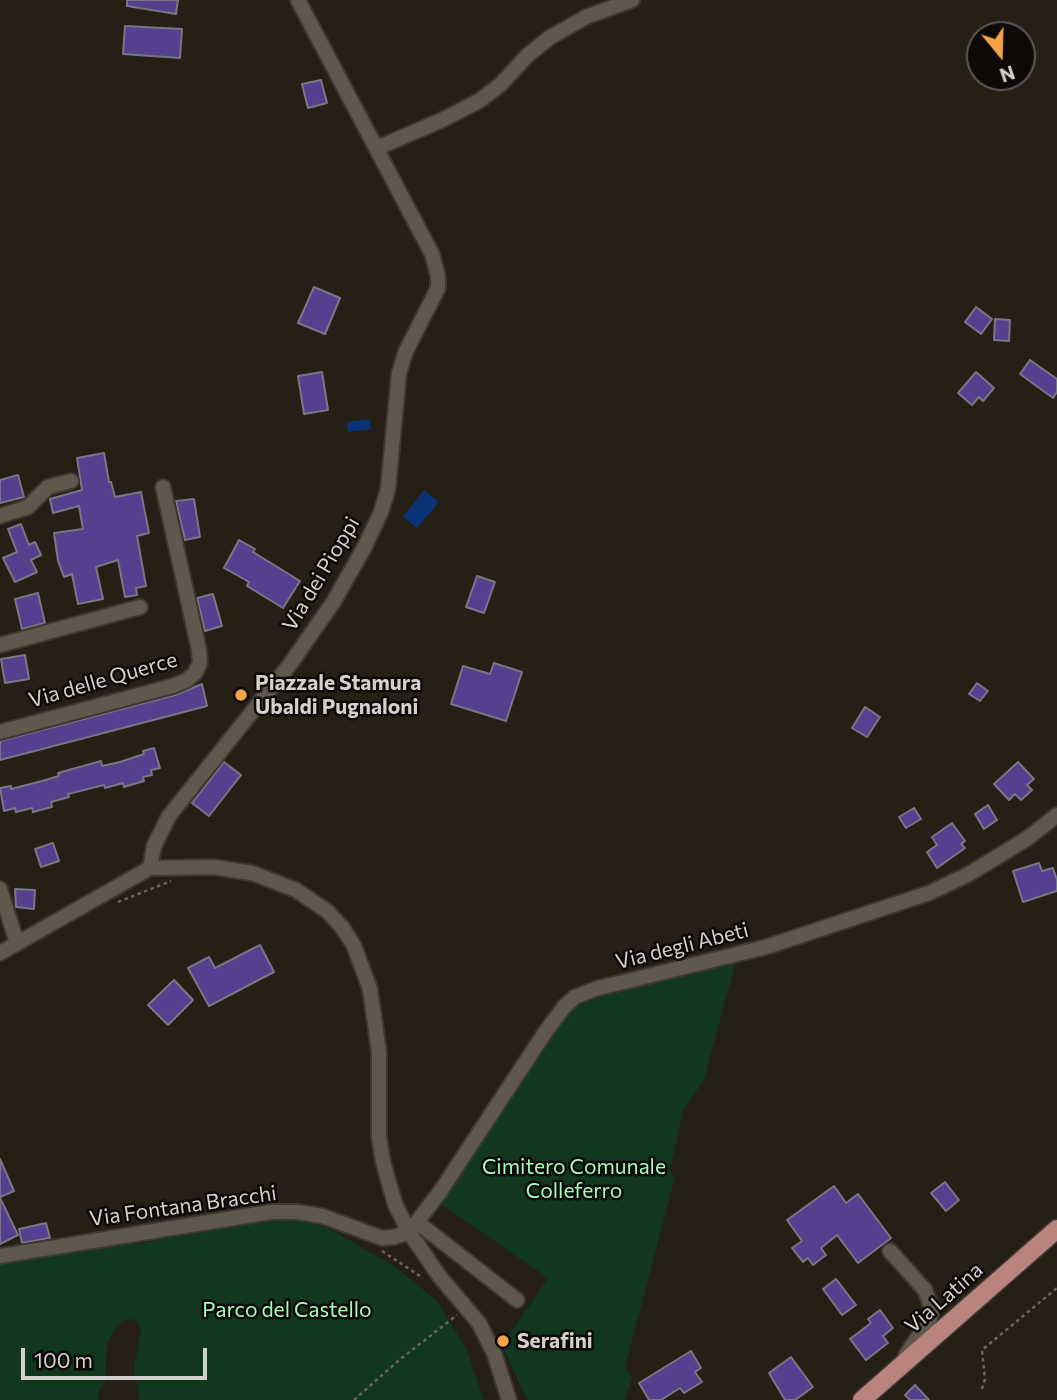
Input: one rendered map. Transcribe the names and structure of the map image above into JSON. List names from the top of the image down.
{
  "streets": {
    "main road": ["Via Latina"],
    "street": [
      "Via dei Pioppi",
      "Via delle Querce",
      "Via degli Abeti",
      "Via Fontana Bracchi"
    ]
  },
  "crossings": [
    ["Via degli Abeti", "Via Fontana Bracchi"]
  ],
  "parks": ["Cimitero Comunale Colleferro", "Parco del Castello"],
  "places": ["Piazzale Stamura Ubaldi Pugnaloni", "Serafini"],
  "scale_bar": "100 m",
  "north": "bottom"
}
